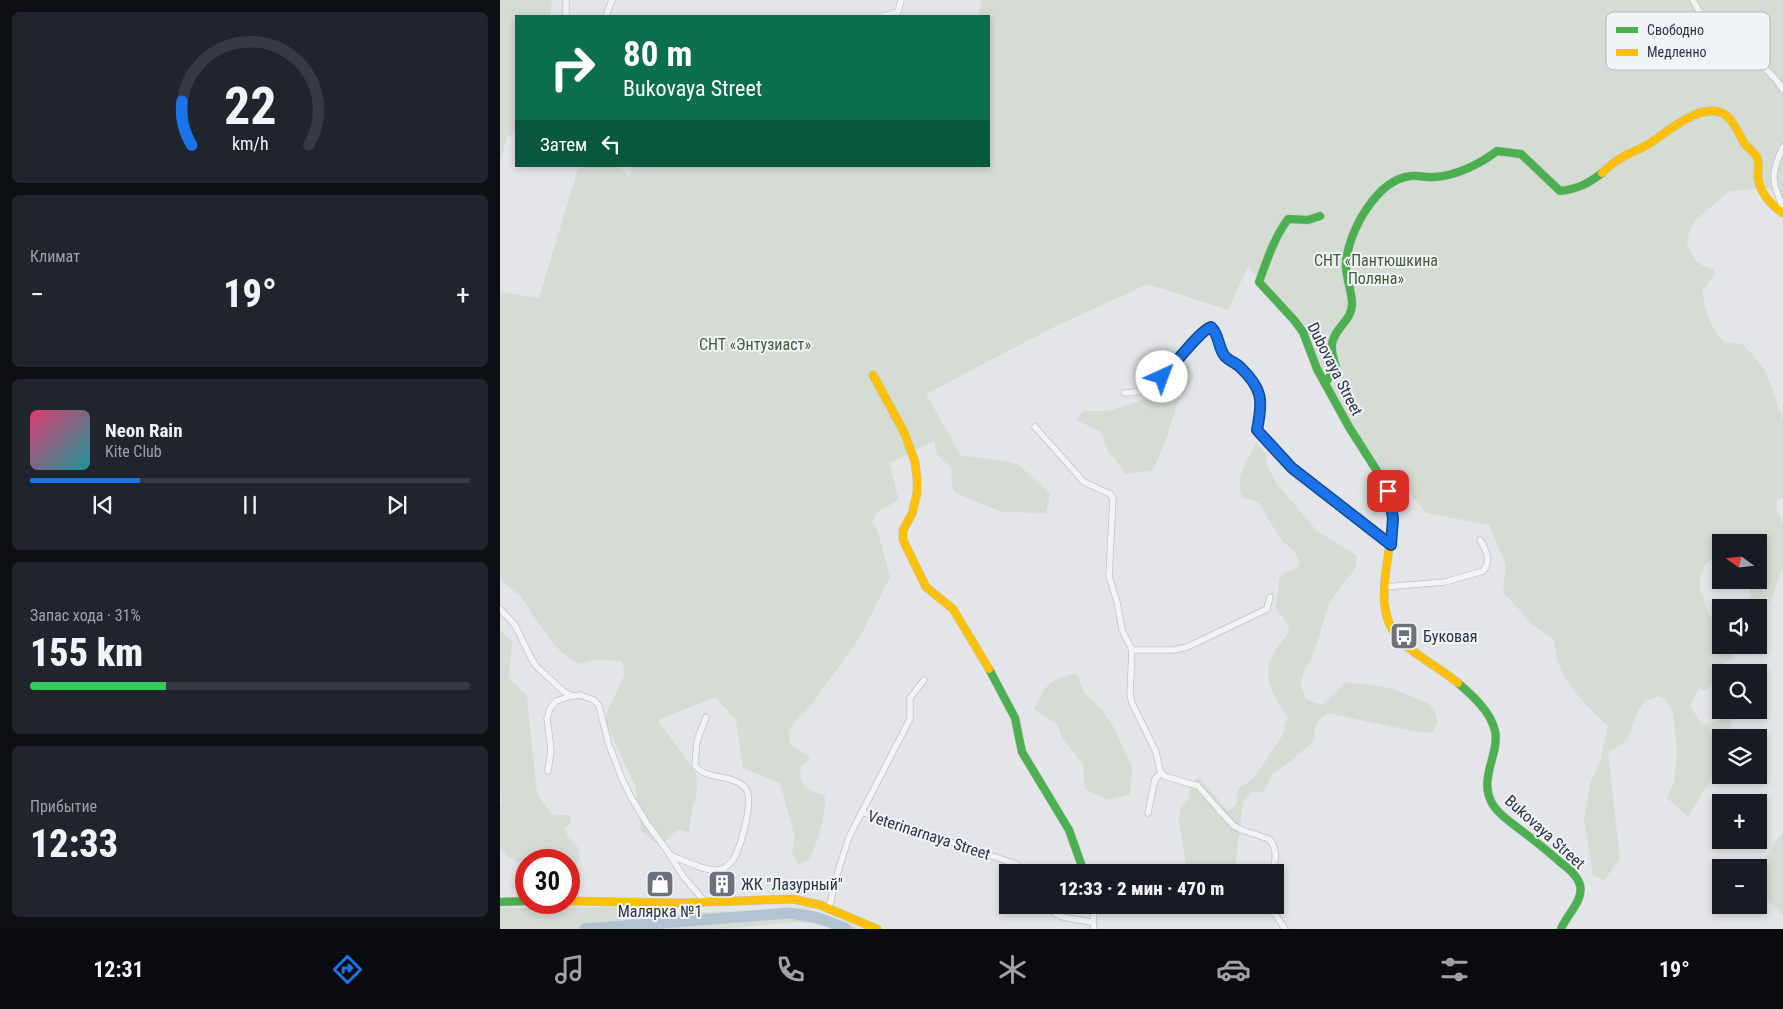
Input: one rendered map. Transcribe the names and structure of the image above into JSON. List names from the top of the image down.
{
  "streets": {
    "street": ["Dubovaya Street", "Bukovaya Street", "Veterinarnaya Street"]
  },
  "crossings": [
    ["Dubovaya Street", "Bukovaya Street"]
  ],
  "parks": ["СНТ «Пантюшкина Поляна»", "СНТ «Энтузиаст»"],
  "places": {
    "bus stop": ["Буковая"],
    "shop": ["Малярка №1"],
    "building": ["ЖК \"Лазурный\""]
  },
  "legend": ["Свободно", "Медленно"],
  "north": "left",
  "page": {
    "turn": ["80 m", "Bukovaya Street"],
    "then": "Затем",
    "tile": [
      "Климат",
      ["Запас хода · 31%", "155 km"],
      ["Прибытие", "12:33"]
    ],
    "heat": ["−", "19°", "+"],
    "song": ["Neon Rain", "Kite Club"],
    "map_buttons": ["+", "−"],
    "limit": "30",
    "trip": "12:33 · 2 мин · 470 m",
    "tabs": ["12:31", "19°"],
    "gauge": ["22", "km/h"]
  }
}
